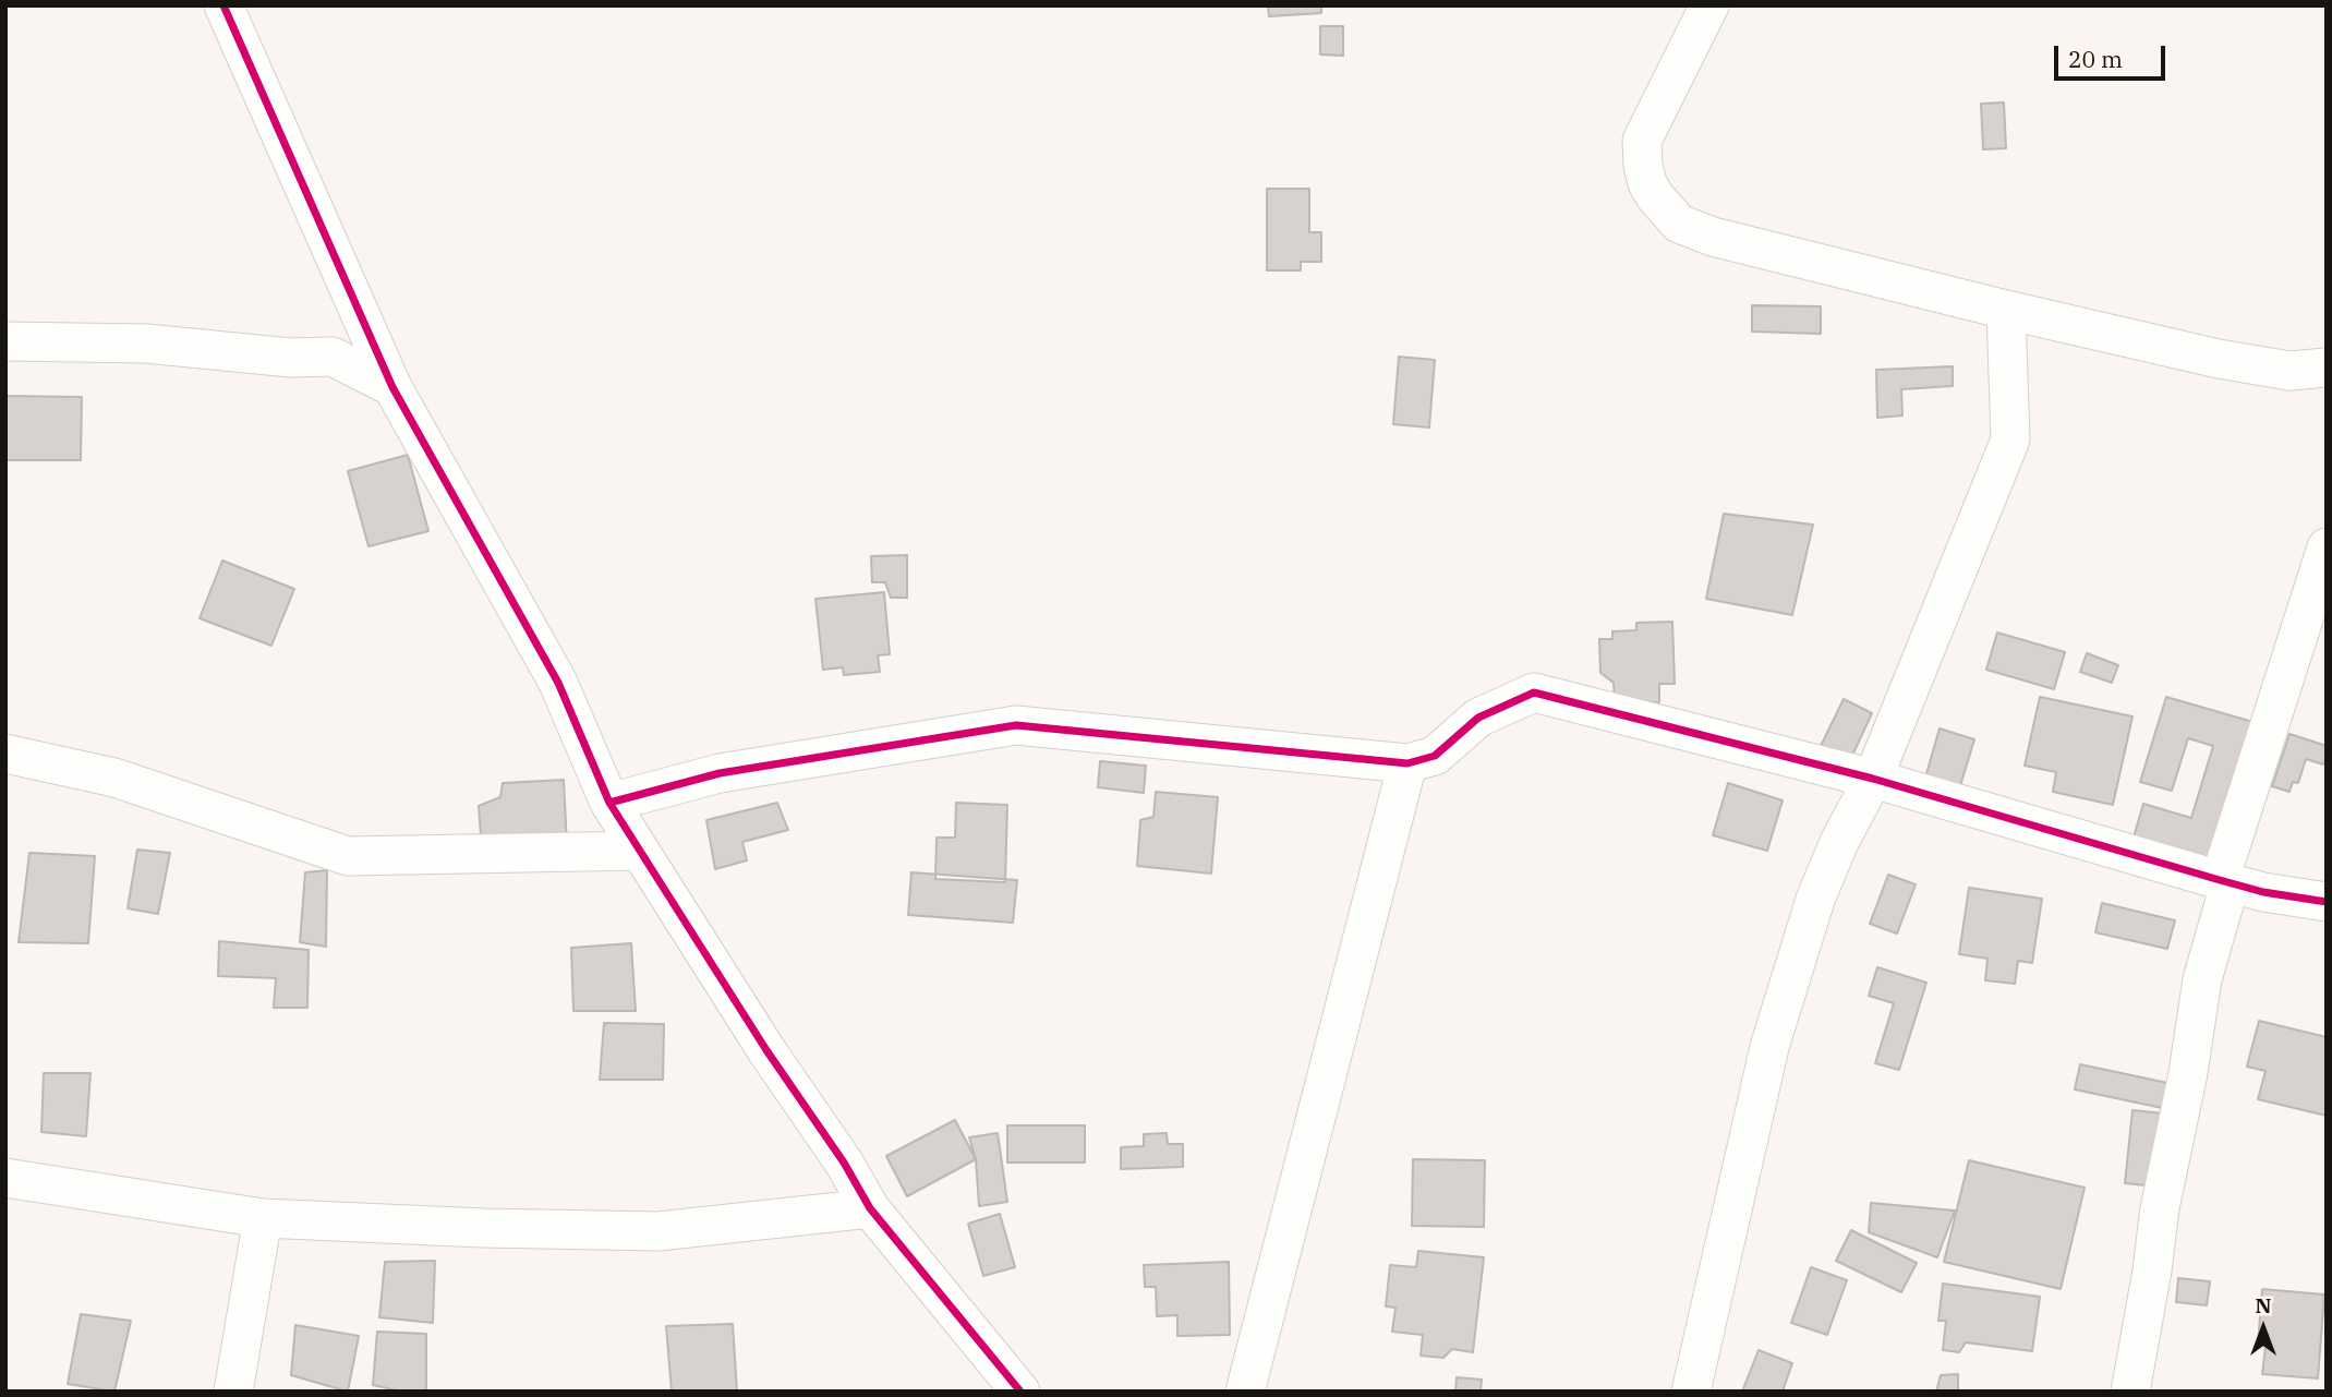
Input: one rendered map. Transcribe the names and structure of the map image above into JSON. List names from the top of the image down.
{
  "scale_bar": "20 m",
  "north": "top"
}
